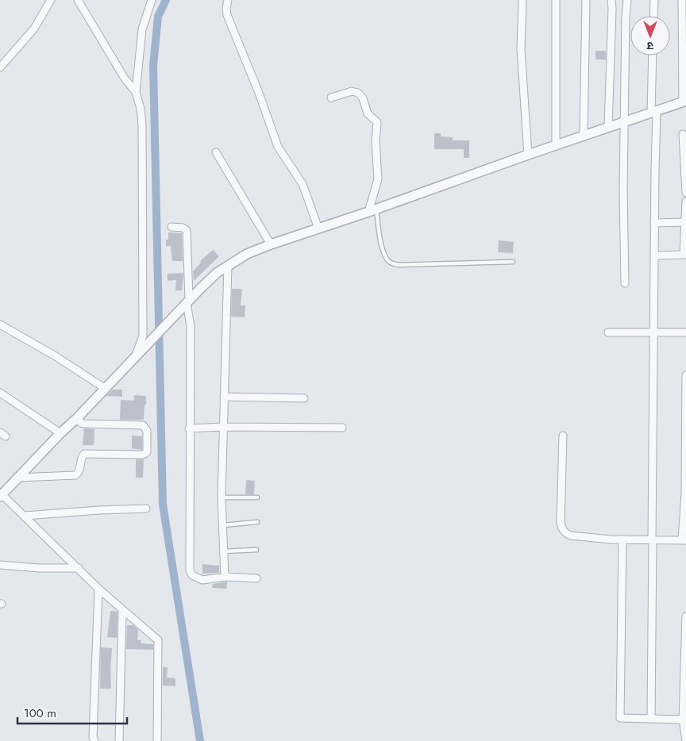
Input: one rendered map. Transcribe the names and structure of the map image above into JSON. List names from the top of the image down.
{
  "scale_bar": "100 m",
  "north": "bottom"
}
